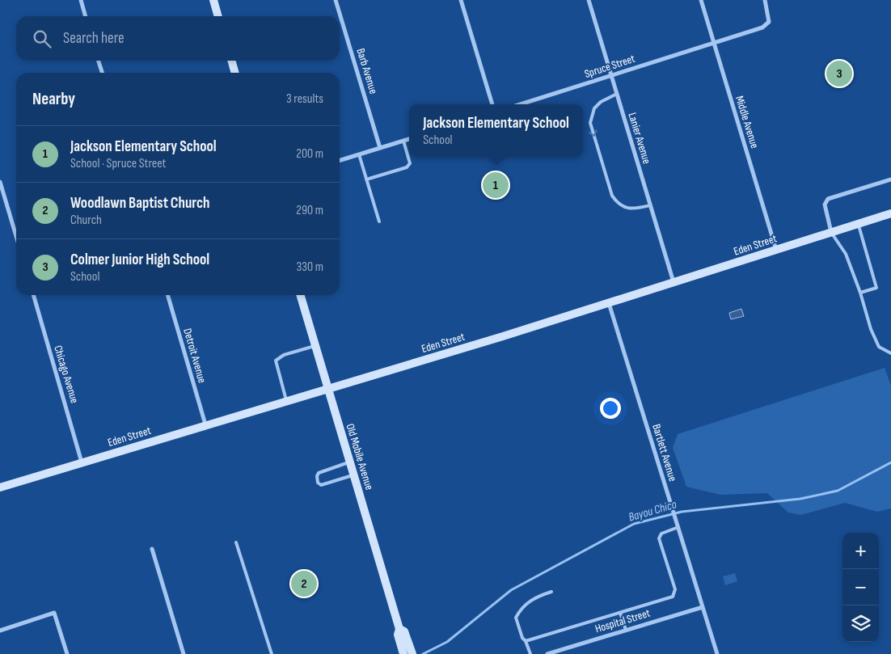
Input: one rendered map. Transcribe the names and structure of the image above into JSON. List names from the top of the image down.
{
  "streets": {
    "street": [
      "Spruce Street",
      "Barb Avenue",
      "Middle Avenue",
      "Lanier Avenue",
      "Eden Street",
      "Detroit Avenue",
      "Chicago Avenue",
      "Bartlett Avenue",
      "Old Mobile Avenue",
      "Hospital Street"
    ]
  },
  "crossings": [
    ["Spruce Street", "Middle Avenue"],
    ["Spruce Street", "Lanier Avenue"],
    ["Middle Avenue", "Eden Street"],
    ["Lanier Avenue", "Eden Street"],
    ["Eden Street", "Detroit Avenue"],
    ["Eden Street", "Chicago Avenue"],
    ["Eden Street", "Bartlett Avenue"],
    ["Eden Street", "Old Mobile Avenue"],
    ["Bartlett Avenue", "Hospital Street"]
  ],
  "water": ["Bayou Chico"],
  "page": {
    "search": "Search here",
    "pins": ["3", "1", "2"],
    "heading": ["Nearby", "3 results"],
    "popup": ["Jackson Elementary School", "School"],
    "list": [
      {
        "mark": "1",
        "name": "Jackson Elementary School",
        "note": "School · Spruce Street",
        "value": "200 m"
      },
      {
        "mark": "2",
        "name": "Woodlawn Baptist Church",
        "note": "Church",
        "value": "290 m"
      },
      {
        "mark": "3",
        "name": "Colmer Junior High School",
        "note": "School",
        "value": "330 m"
      }
    ],
    "map_buttons": ["+", "−"]
  }
}
